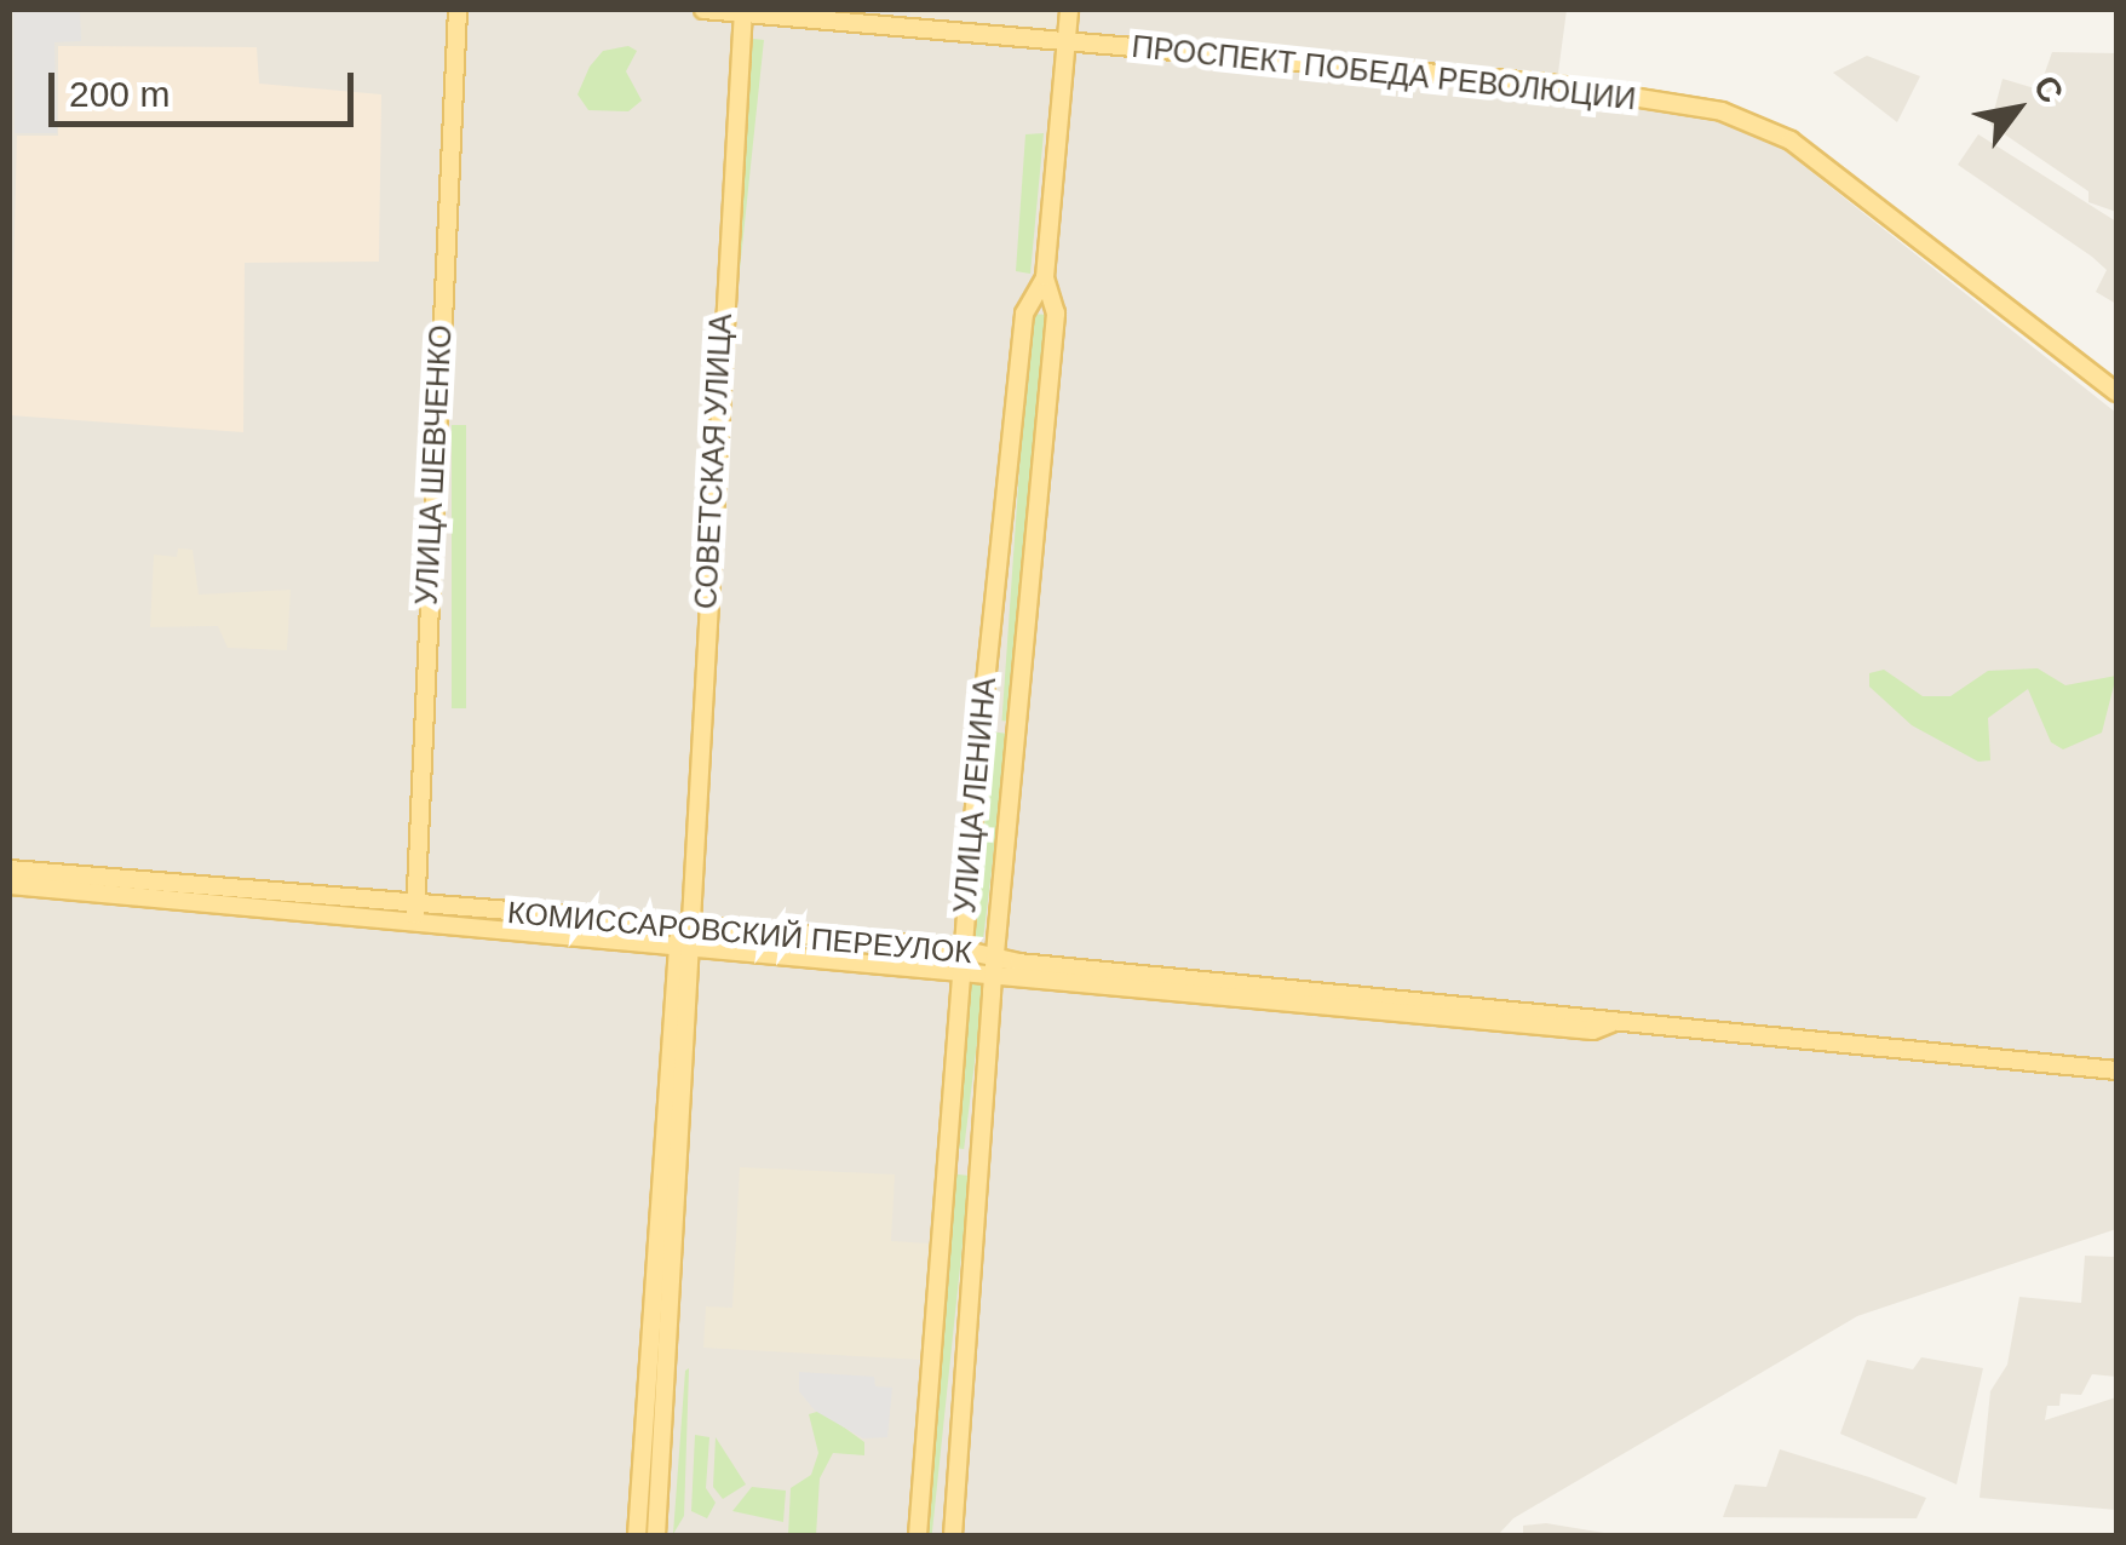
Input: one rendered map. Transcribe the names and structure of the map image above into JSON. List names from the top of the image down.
{
  "streets": {
    "main road": [
      "ПРОСПЕКТ ПОБЕДА РЕВОЛЮЦИИ",
      "СОВЕТСКАЯ УЛИЦА",
      "УЛИЦА ШЕВЧЕНКО",
      "УЛИЦА ЛЕНИНА",
      "КОМИССАРОВСКИЙ ПЕРЕУЛОК"
    ]
  },
  "crossings": [
    ["ПРОСПЕКТ ПОБЕДА РЕВОЛЮЦИИ", "СОВЕТСКАЯ УЛИЦА"],
    ["ПРОСПЕКТ ПОБЕДА РЕВОЛЮЦИИ", "УЛИЦА ЛЕНИНА"],
    ["СОВЕТСКАЯ УЛИЦА", "КОМИССАРОВСКИЙ ПЕРЕУЛОК"],
    ["УЛИЦА ШЕВЧЕНКО", "КОМИССАРОВСКИЙ ПЕРЕУЛОК"],
    ["УЛИЦА ЛЕНИНА", "КОМИССАРОВСКИЙ ПЕРЕУЛОК"]
  ],
  "scale_bar": "200 m",
  "north": "top right"
}
